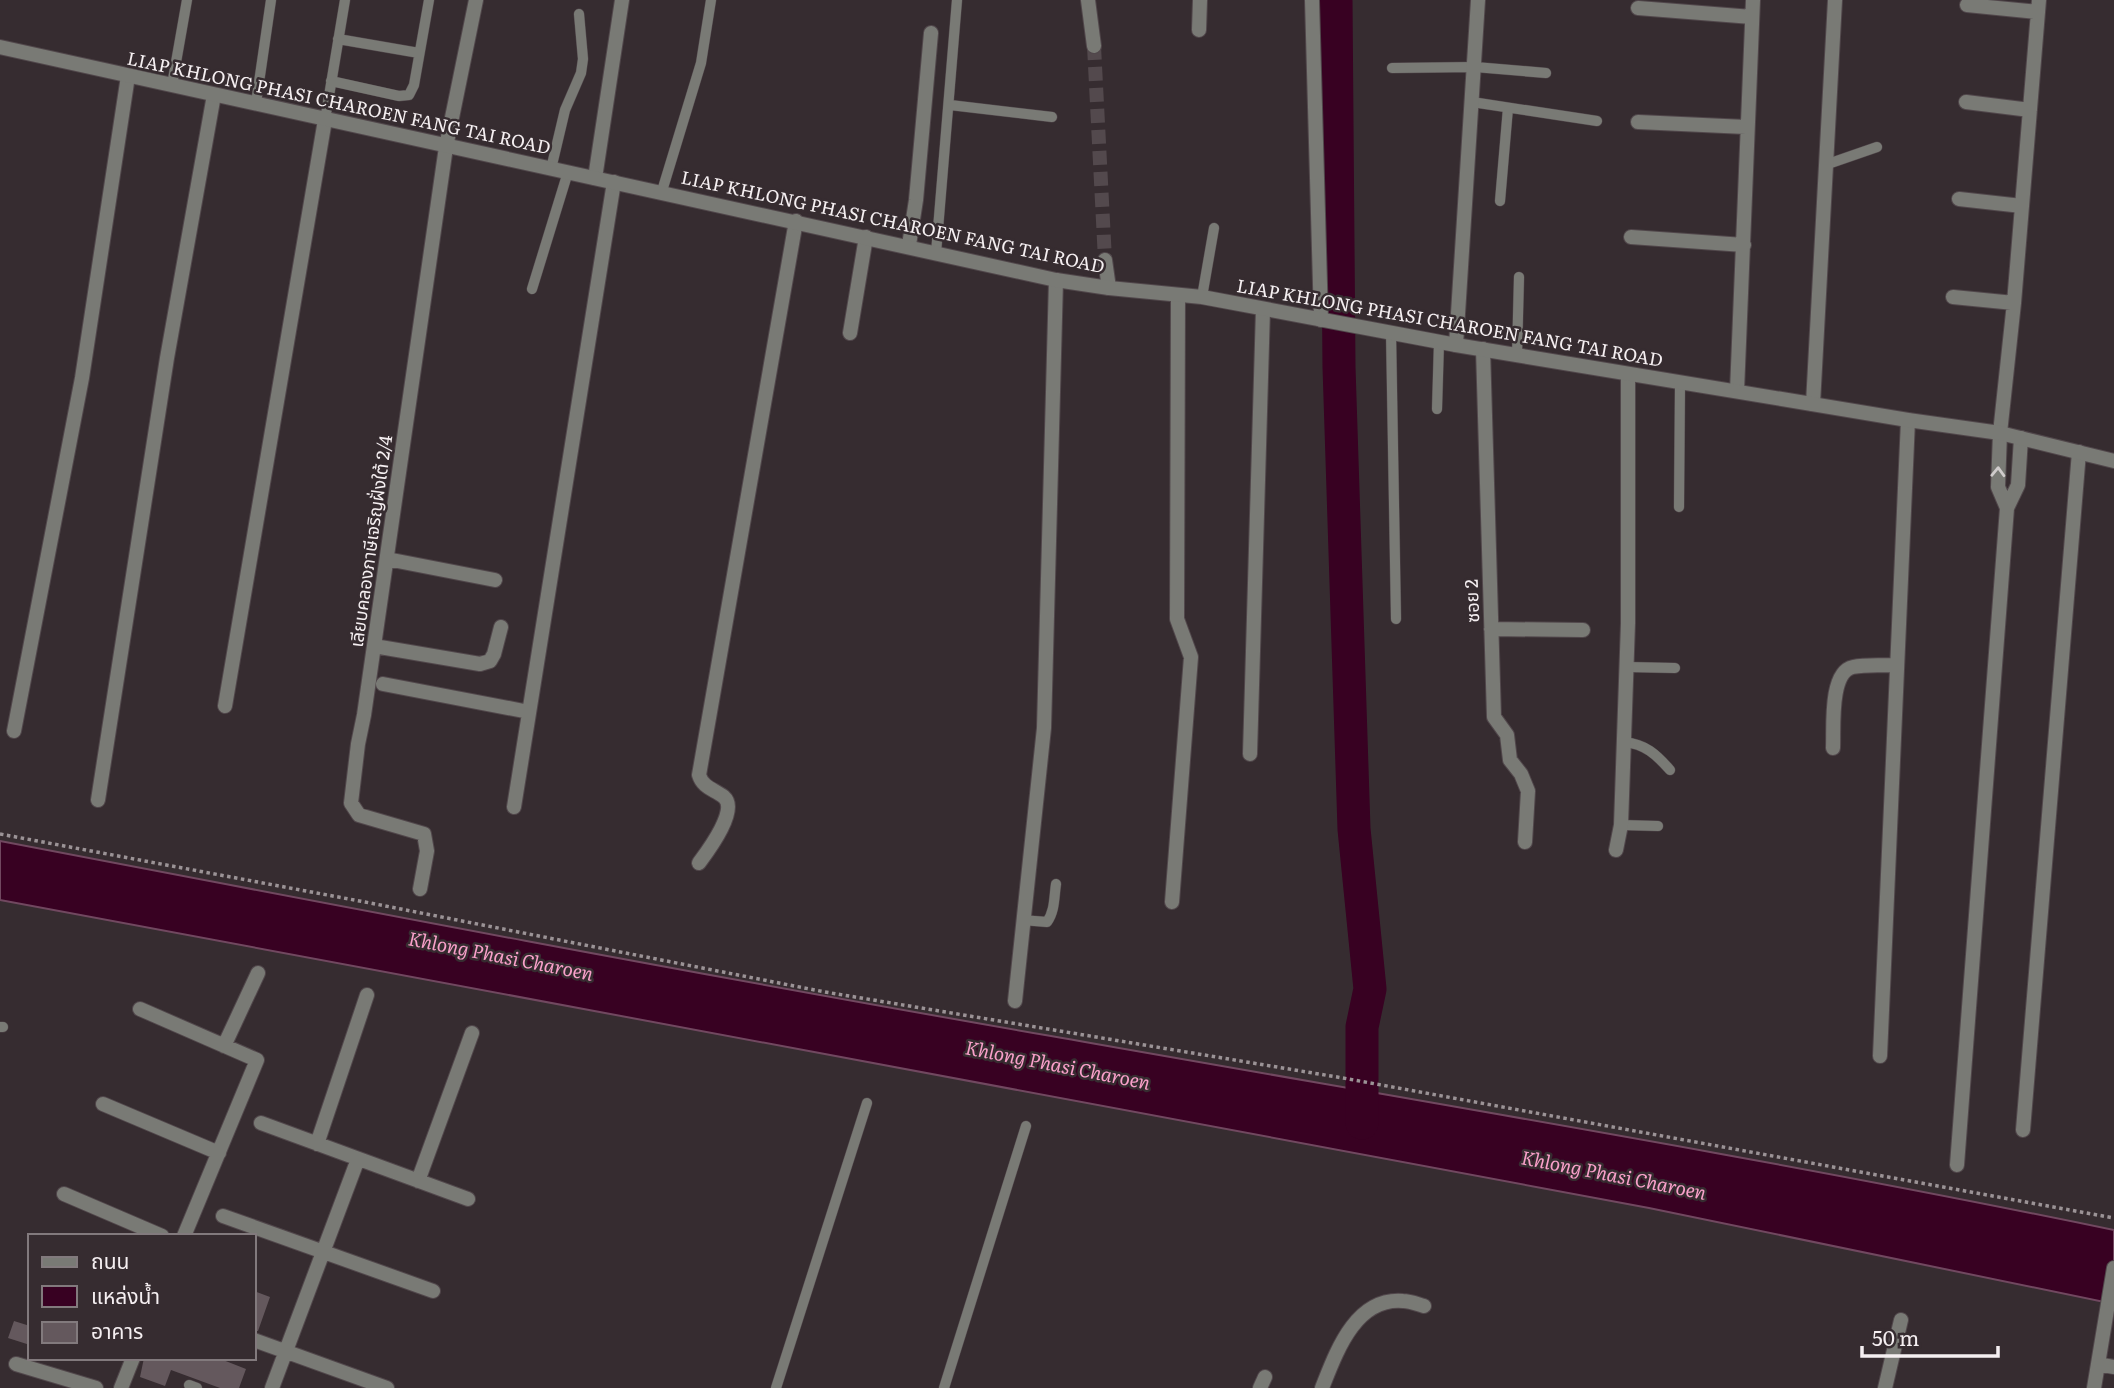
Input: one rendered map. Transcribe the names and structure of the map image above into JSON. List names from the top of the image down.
{
  "streets": {
    "street": ["LIAP KHLONG PHASI CHAROEN FANG TAI ROAD", "เลียบคลองภาษีเจริญฝั่งใต้ 2/4", "ซอย 2"]
  },
  "crossings": [
    ["LIAP KHLONG PHASI CHAROEN FANG TAI ROAD", "เลียบคลองภาษีเจริญฝั่งใต้ 2/4"],
    ["LIAP KHLONG PHASI CHAROEN FANG TAI ROAD", "ซอย 2"]
  ],
  "water": ["Khlong Phasi Charoen"],
  "legend": ["ถนน", "แหล่งน้ำ", "อาคาร"],
  "scale_bar": "50 m"
}
